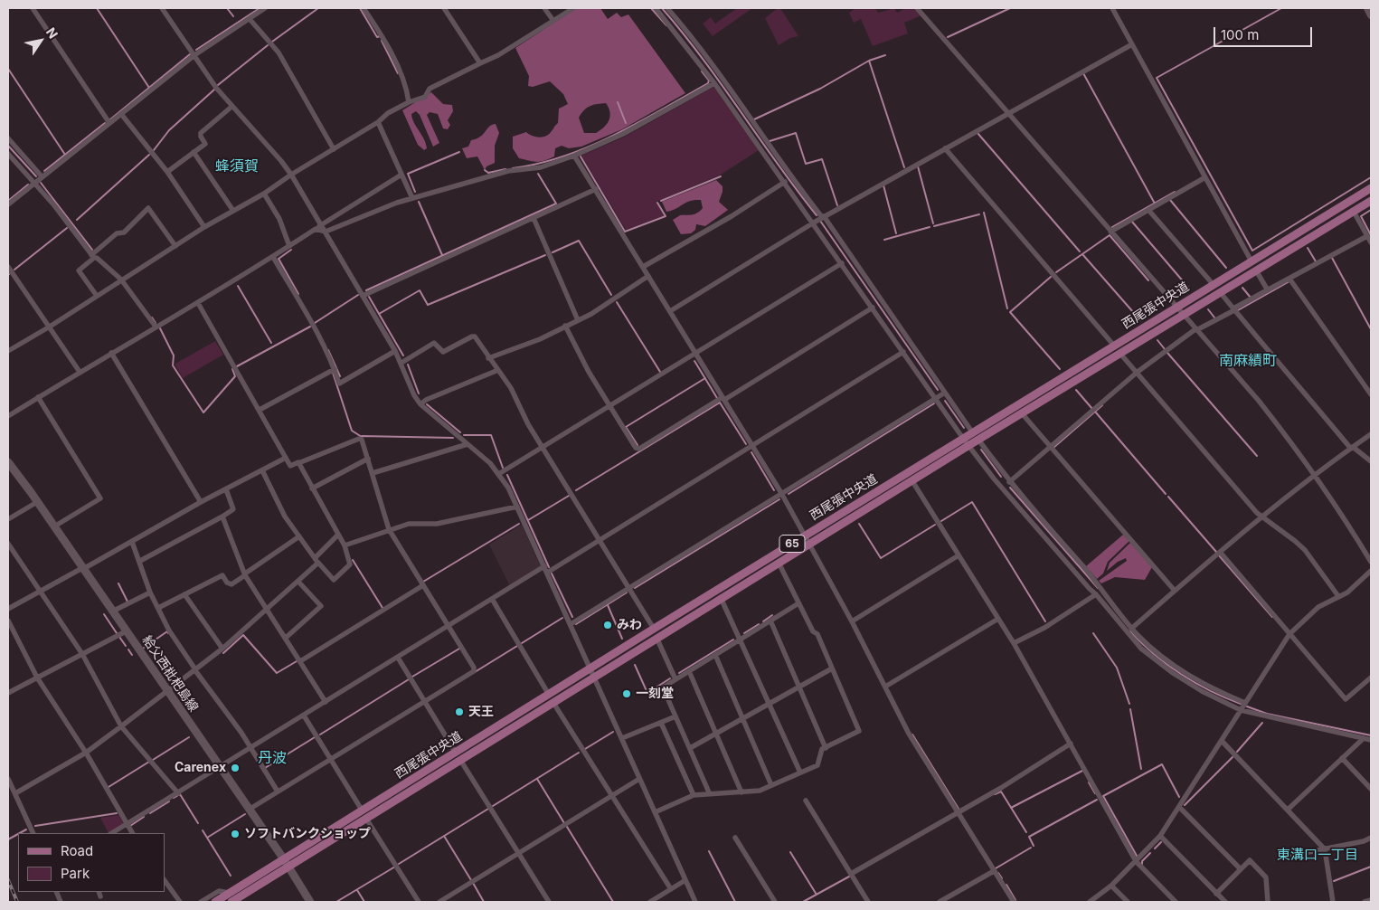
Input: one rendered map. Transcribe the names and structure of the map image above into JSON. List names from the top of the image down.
{
  "streets": {
    "main road": ["西尾張中央道", "65", "給父西枇杷島線"]
  },
  "crossings": [
    ["西尾張中央道", "給父西枇杷島線"]
  ],
  "districts": [
    "蜂須賀",
    "南麻績町",
    "丹波",
    "東溝口一丁目"
  ],
  "places": [
    "みわ",
    "一刻堂",
    "天王",
    "Carenex",
    "ソフトバンクショップ"
  ],
  "legend": ["Road", "Park"],
  "scale_bar": "100 m",
  "north": "top right"
}
